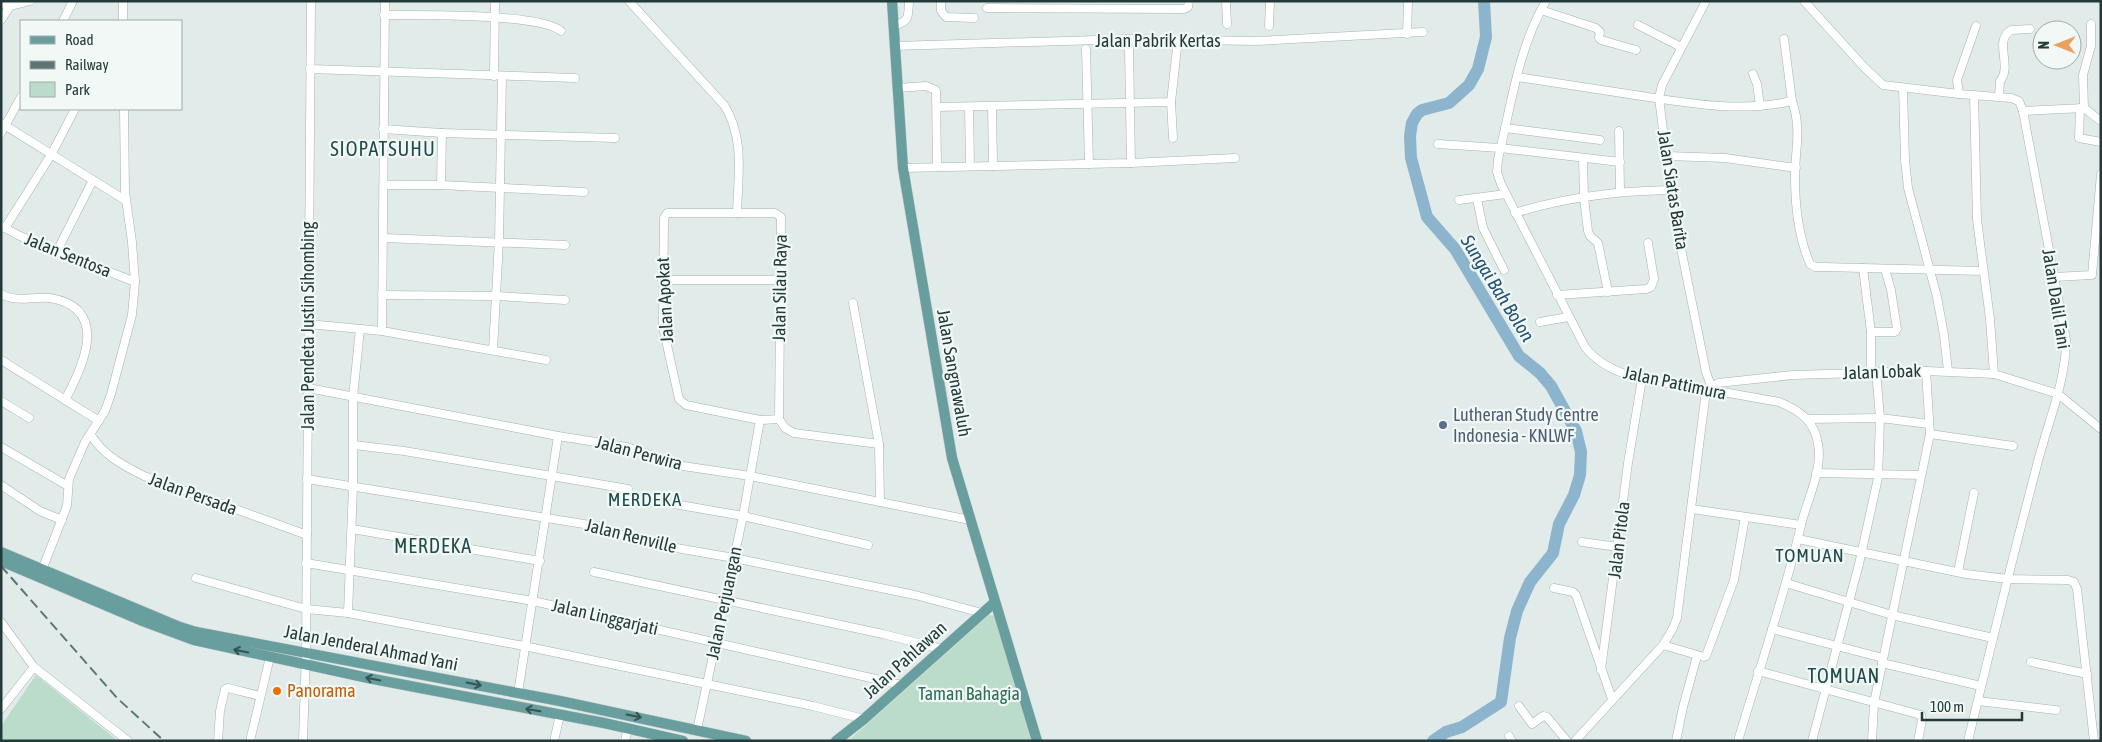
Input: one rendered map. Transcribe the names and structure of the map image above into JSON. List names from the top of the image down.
{
  "streets": {
    "main road": ["Jalan Sangnawaluh", "Jalan Jenderal Ahmad Yani", "Jalan Pahlawan"],
    "street": [
      "Jalan Pabrik Kertas",
      "Jalan Siatas Barita",
      "Jalan Sentosa",
      "Jalan Silau Raya",
      "Jalan Dalil Tani",
      "Jalan Apokat",
      "Jalan Pendeta Justin Sihombing",
      "Jalan Lobak",
      "Jalan Pattimura",
      "Jalan Perwira",
      "Jalan Persada",
      "Jalan Renville",
      "Jalan Pitola",
      "Jalan Perjuangan",
      "Jalan Linggarjati"
    ]
  },
  "crossings": [
    ["Jalan Pabrik Kertas", "Jalan Sangnawaluh"],
    ["Jalan Siatas Barita", "Jalan Lobak"],
    ["Jalan Siatas Barita", "Jalan Pattimura"],
    ["Jalan Siatas Barita", "Jalan Pitola"],
    ["Jalan Silau Raya", "Jalan Apokat"],
    ["Jalan Dalil Tani", "Jalan Lobak"],
    ["Jalan Apokat", "Jalan Perjuangan"],
    ["Jalan Pendeta Justin Sihombing", "Jalan Perwira"],
    ["Jalan Pendeta Justin Sihombing", "Jalan Persada"],
    ["Jalan Pendeta Justin Sihombing", "Jalan Renville"],
    ["Jalan Pendeta Justin Sihombing", "Jalan Linggarjati"],
    ["Jalan Pendeta Justin Sihombing", "Jalan Jenderal Ahmad Yani"],
    ["Jalan Lobak", "Jalan Pattimura"],
    ["Jalan Sangnawaluh", "Jalan Perwira"],
    ["Jalan Sangnawaluh", "Jalan Pahlawan"],
    ["Jalan Pattimura", "Jalan Pitola"],
    ["Jalan Perwira", "Jalan Perjuangan"],
    ["Jalan Renville", "Jalan Perjuangan"],
    ["Jalan Renville", "Jalan Pahlawan"],
    ["Jalan Perjuangan", "Jalan Linggarjati"],
    ["Jalan Perjuangan", "Jalan Jenderal Ahmad Yani"],
    ["Jalan Linggarjati", "Jalan Pahlawan"]
  ],
  "districts": [
    "SIOPATSUHU",
    "MERDEKA",
    "MERDEKA",
    "TOMUAN",
    "TOMUAN"
  ],
  "water": ["Sungai Bah Bolon"],
  "parks": ["Taman Bahagia"],
  "places": ["Lutheran Study Centre Indonesia - KNLWF", "Panorama"],
  "legend": ["Road", "Railway", "Park"],
  "scale_bar": "100 m",
  "north": "left"
}
